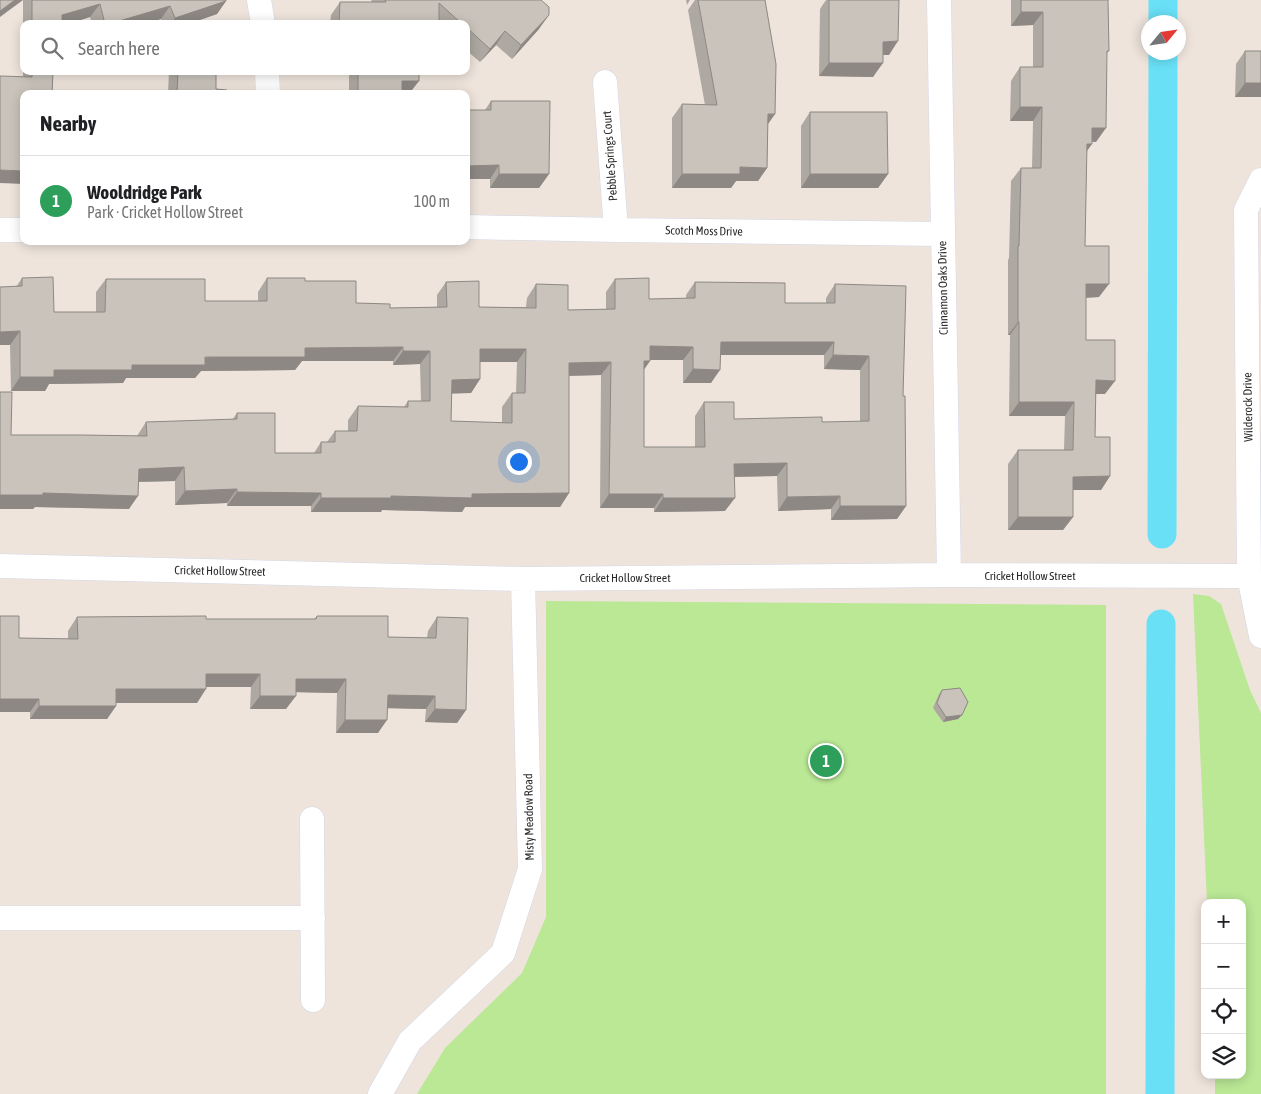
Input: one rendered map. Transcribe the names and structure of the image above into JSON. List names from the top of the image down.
{
  "streets": {
    "street": [
      "Pebble Springs Court",
      "Scotch Moss Drive",
      "Cinnamon Oaks Drive",
      "Wilderock Drive",
      "Cricket Hollow Street",
      "Misty Meadow Road"
    ]
  },
  "crossings": [
    ["Pebble Springs Court", "Scotch Moss Drive"],
    ["Scotch Moss Drive", "Cinnamon Oaks Drive"],
    ["Cinnamon Oaks Drive", "Cricket Hollow Street"],
    ["Wilderock Drive", "Cricket Hollow Street"],
    ["Cricket Hollow Street", "Misty Meadow Road"]
  ],
  "north": "top right",
  "page": {
    "search": "Search here",
    "heading": "Nearby",
    "list": [
      {
        "mark": "1",
        "name": "Wooldridge Park",
        "note": "Park · Cricket Hollow Street",
        "value": "100 m"
      }
    ],
    "pins": "1",
    "map_buttons": ["+", "−"]
  }
}
